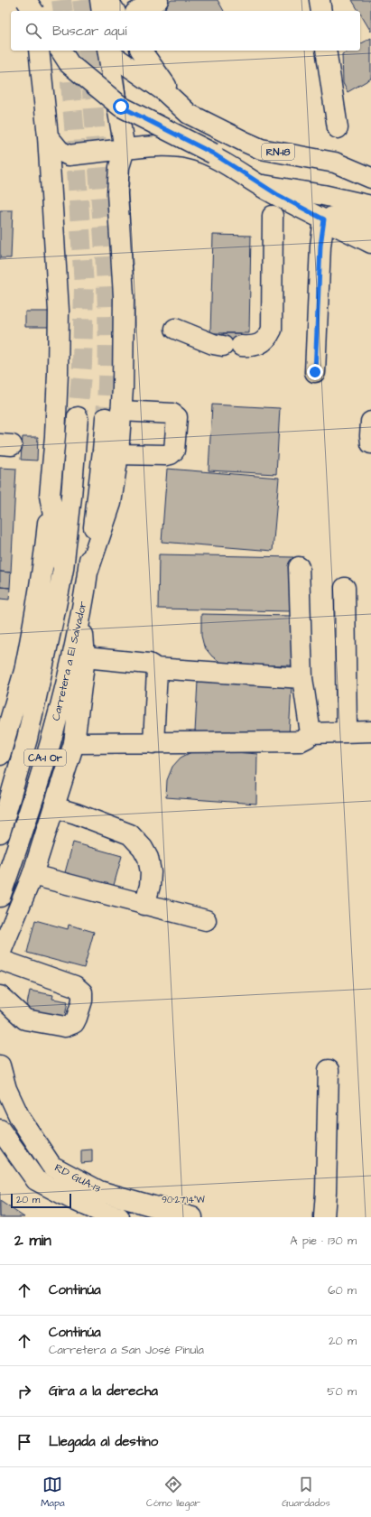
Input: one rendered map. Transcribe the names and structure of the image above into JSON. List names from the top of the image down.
{
  "streets": {
    "main road": [
      "RN-18",
      "Carretera a El Salvador",
      "CA-1 Or",
      "RD GUA-13"
    ]
  },
  "scale_bar": "20 m",
  "page": {
    "search": "Buscar aquí",
    "scale": "20 m",
    "heading": ["2 min", "A pie · 130 m"],
    "list": [
      ["Continúa", "60 m"],
      ["Continúa", "Carretera a San José Pinula", "20 m"],
      ["Gira a la derecha", "50 m"],
      "Llegada al destino"
    ],
    "nav": ["Mapa", "Cómo llegar", "Guardados"]
  },
  "coordinates": ["90°27'14\"W"]
}
